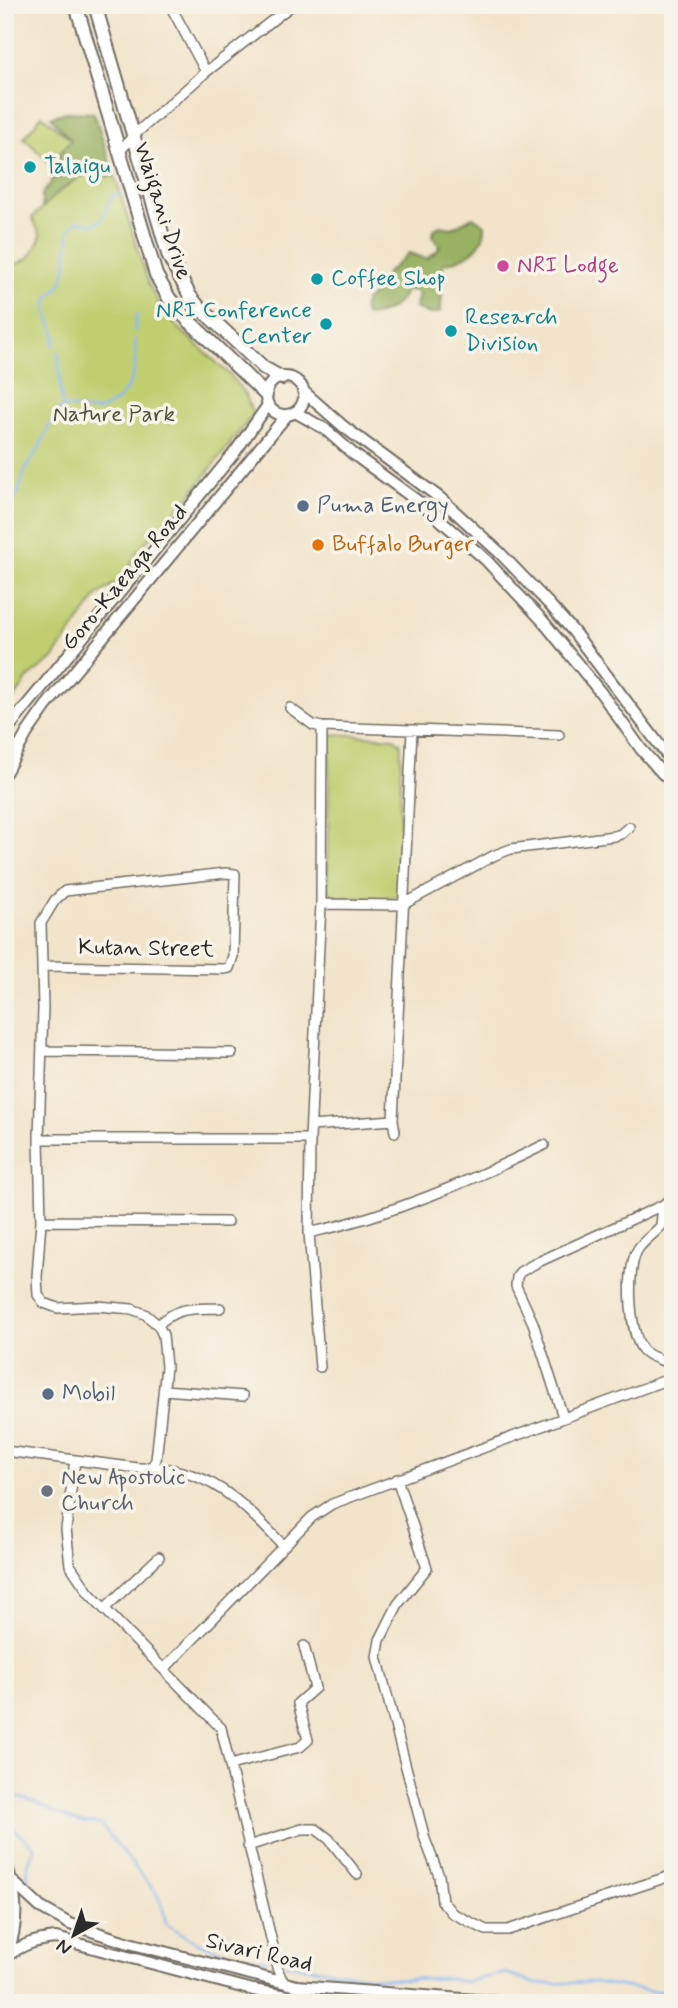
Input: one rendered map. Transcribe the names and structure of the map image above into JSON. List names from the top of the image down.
{
  "streets": {
    "highway": ["Waigani Drive"],
    "main road": ["Goro-Kaeaga Road", "Sivari Road"],
    "street": ["Kutan Street"]
  },
  "crossings": [
    ["Waigani Drive", "Goro-Kaeaga Road"]
  ],
  "parks": ["Nature Park"],
  "places": [
    "Talaigu",
    "NRI Lodge",
    "Coffee Shop",
    "NRI Conference Center",
    "Research Division",
    "Puma Energy",
    "Buffalo Burger",
    "Mobil",
    "New Apostolic Church"
  ],
  "north": "bottom left"
}
